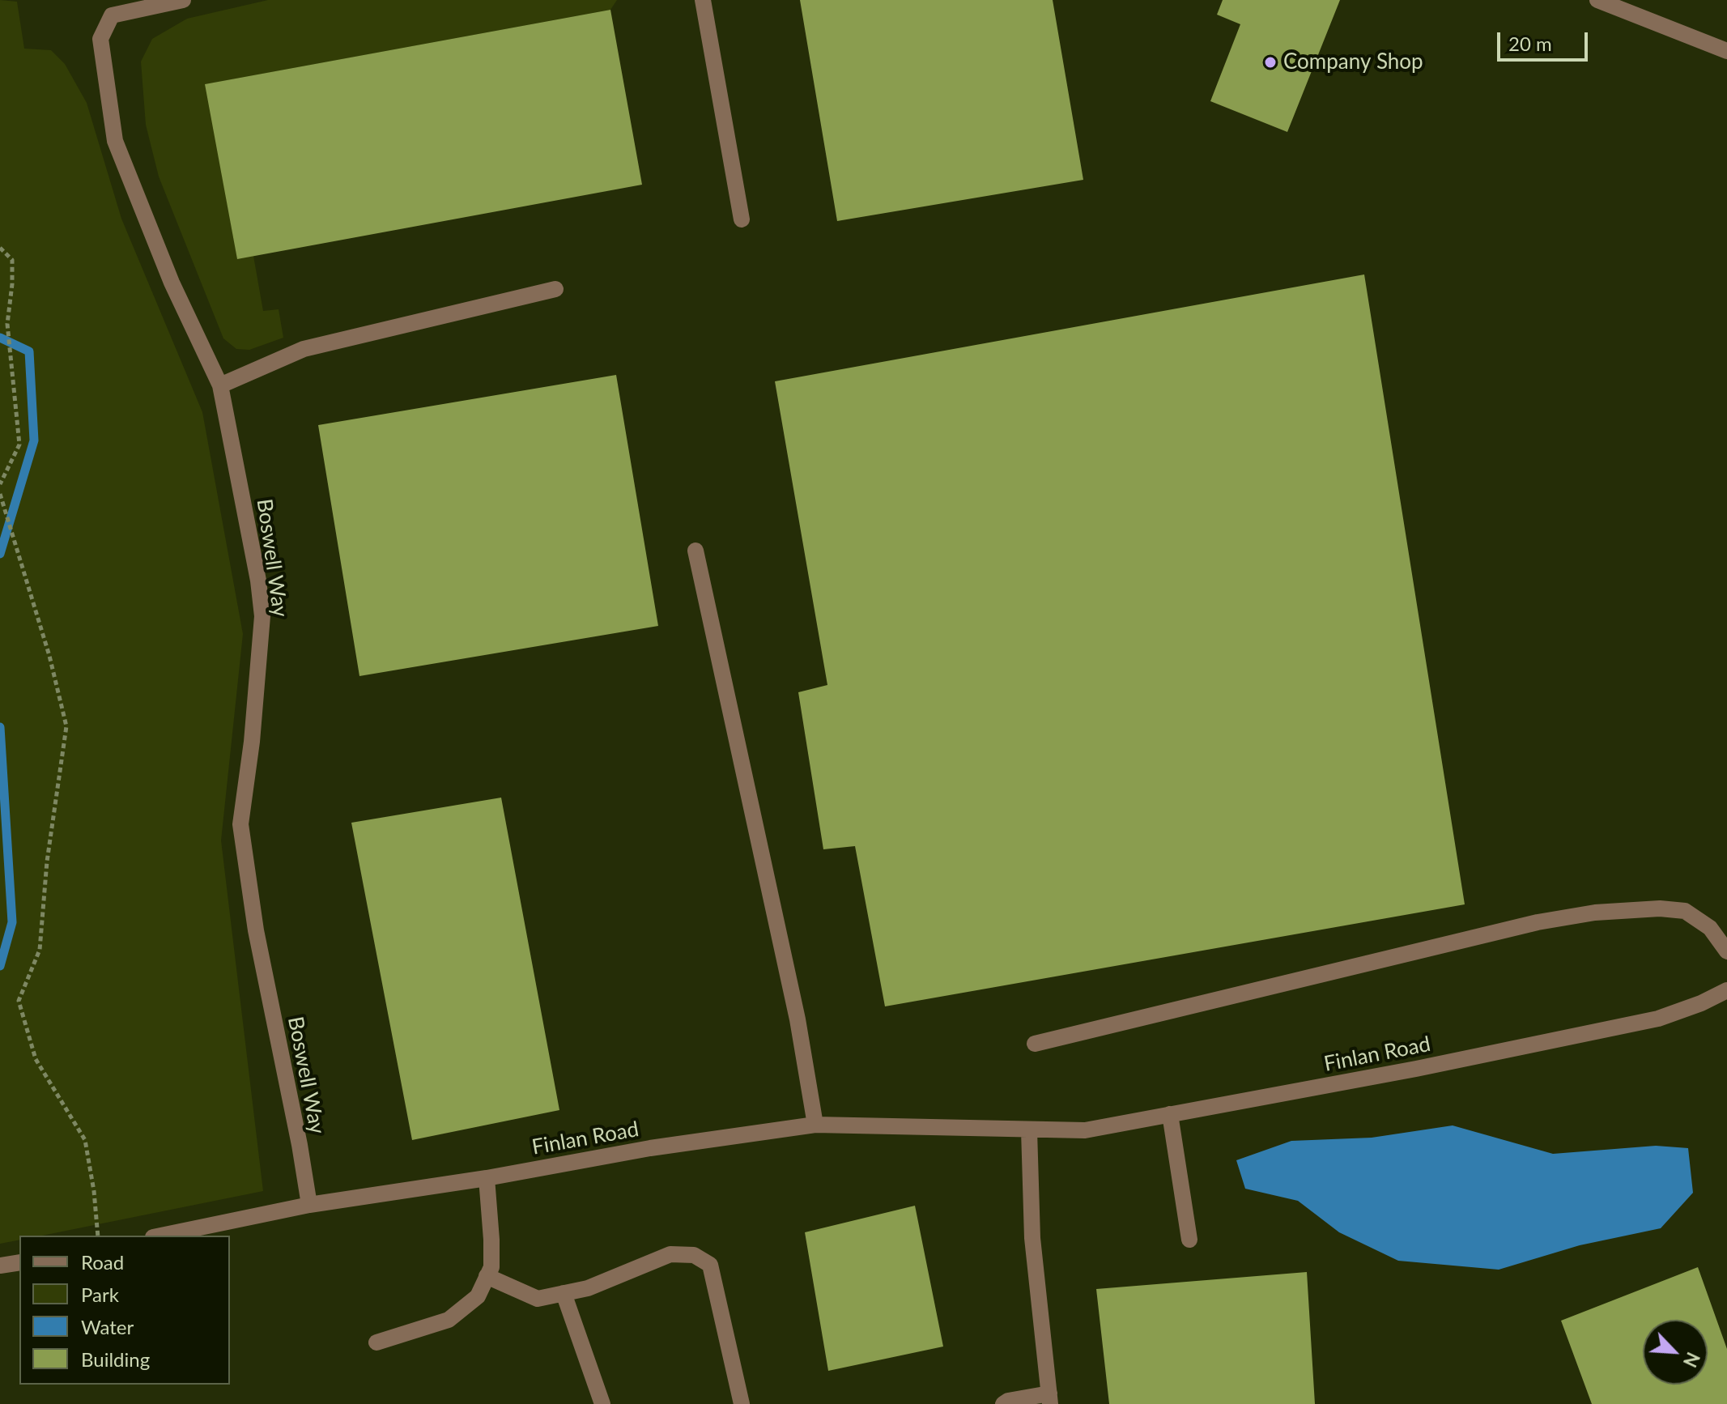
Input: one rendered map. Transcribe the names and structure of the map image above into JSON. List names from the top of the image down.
{
  "streets": {
    "street": ["Boswell Way", "Finlan Road"]
  },
  "crossings": [
    ["Boswell Way", "Finlan Road"]
  ],
  "places": ["Company Shop"],
  "legend": [
    "Road",
    "Park",
    "Water",
    "Building"
  ],
  "scale_bar": "20 m",
  "north": "bottom right"
}
